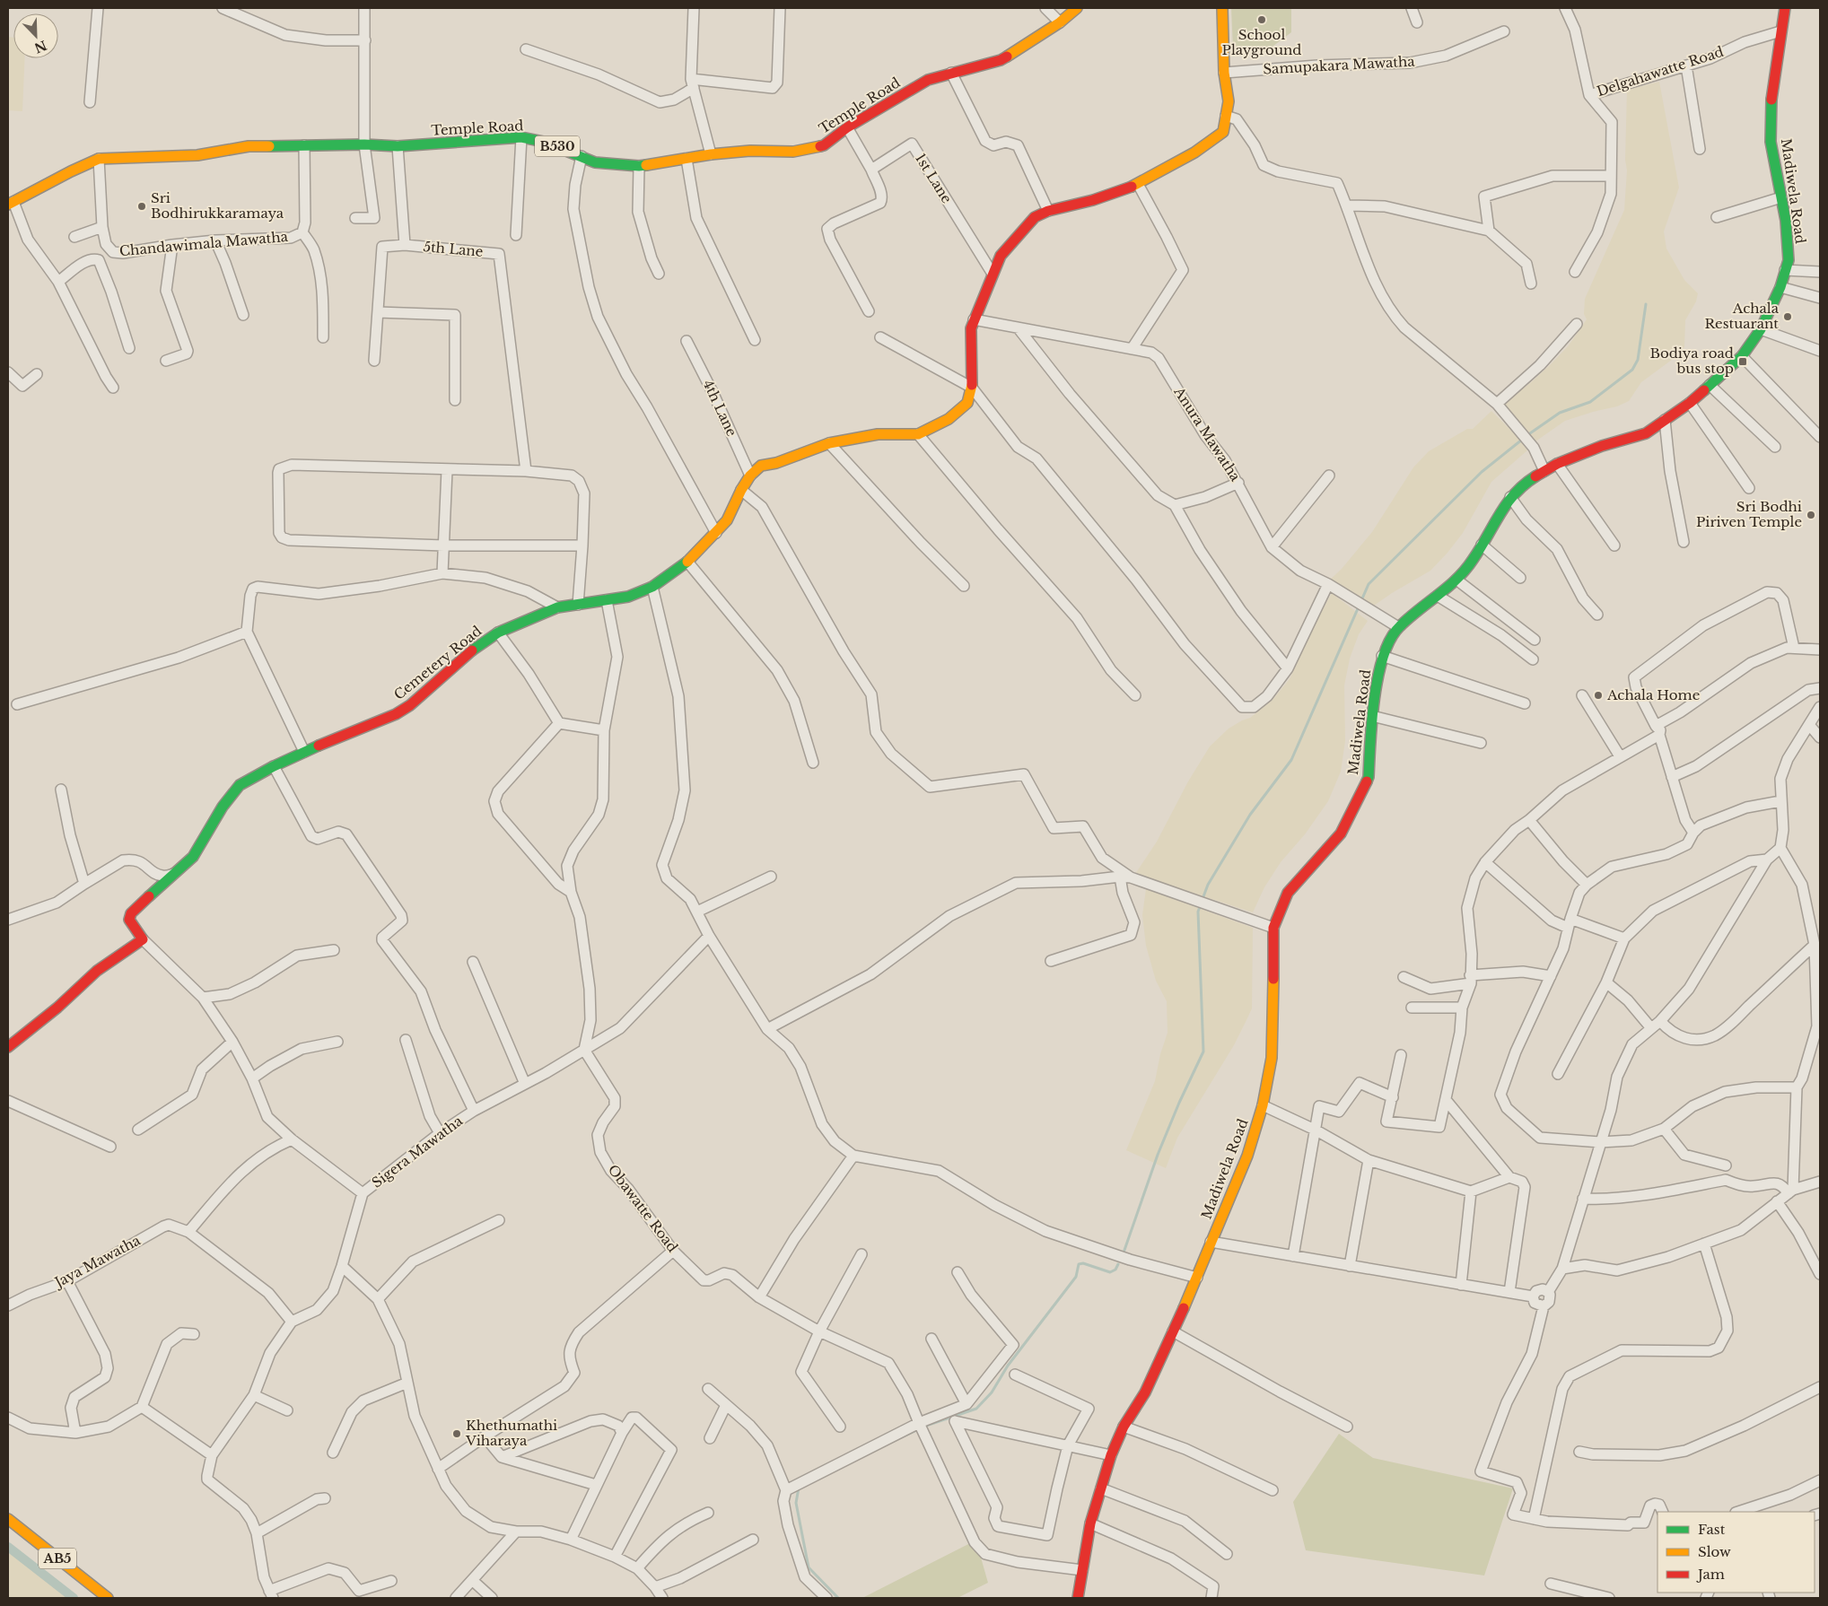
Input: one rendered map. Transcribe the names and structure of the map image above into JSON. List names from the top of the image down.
{
  "streets": {
    "main road": [
      "Temple Road",
      "B530",
      "Madiwela Road",
      "Cemetery Road",
      "AB5"
    ],
    "street": [
      "Samupakara Mawatha",
      "Delgahawatte Road",
      "1st Lane",
      "Chandawimala Mawatha",
      "5th Lane",
      "4th Lane",
      "Anura Mawatha",
      "Sigera Mawatha",
      "Obawatte Road",
      "Jaya Mawatha"
    ]
  },
  "crossings": [
    ["Samupakara Mawatha", "Cemetery Road"],
    ["Delgahawatte Road", "Madiwela Road"],
    ["Temple Road", "Chandawimala Mawatha"],
    ["1st Lane", "Cemetery Road"],
    ["Madiwela Road", "Anura Mawatha"],
    ["4th Lane", "Cemetery Road"],
    ["Anura Mawatha", "Cemetery Road"],
    ["Sigera Mawatha", "Obawatte Road"],
    ["Sigera Mawatha", "Jaya Mawatha"]
  ],
  "places": {
    "other": [
      "School Playground",
      "Sri Bodhirukkaramaya",
      "Achala Restuarant",
      "Sri Bodhi Piriven Temple",
      "Achala Home",
      "Khethumathi Viharaya"
    ],
    "transit": ["Bodiya road bus stop"]
  },
  "legend": ["Fast", "Slow", "Jam"],
  "north": "bottom right"
}
